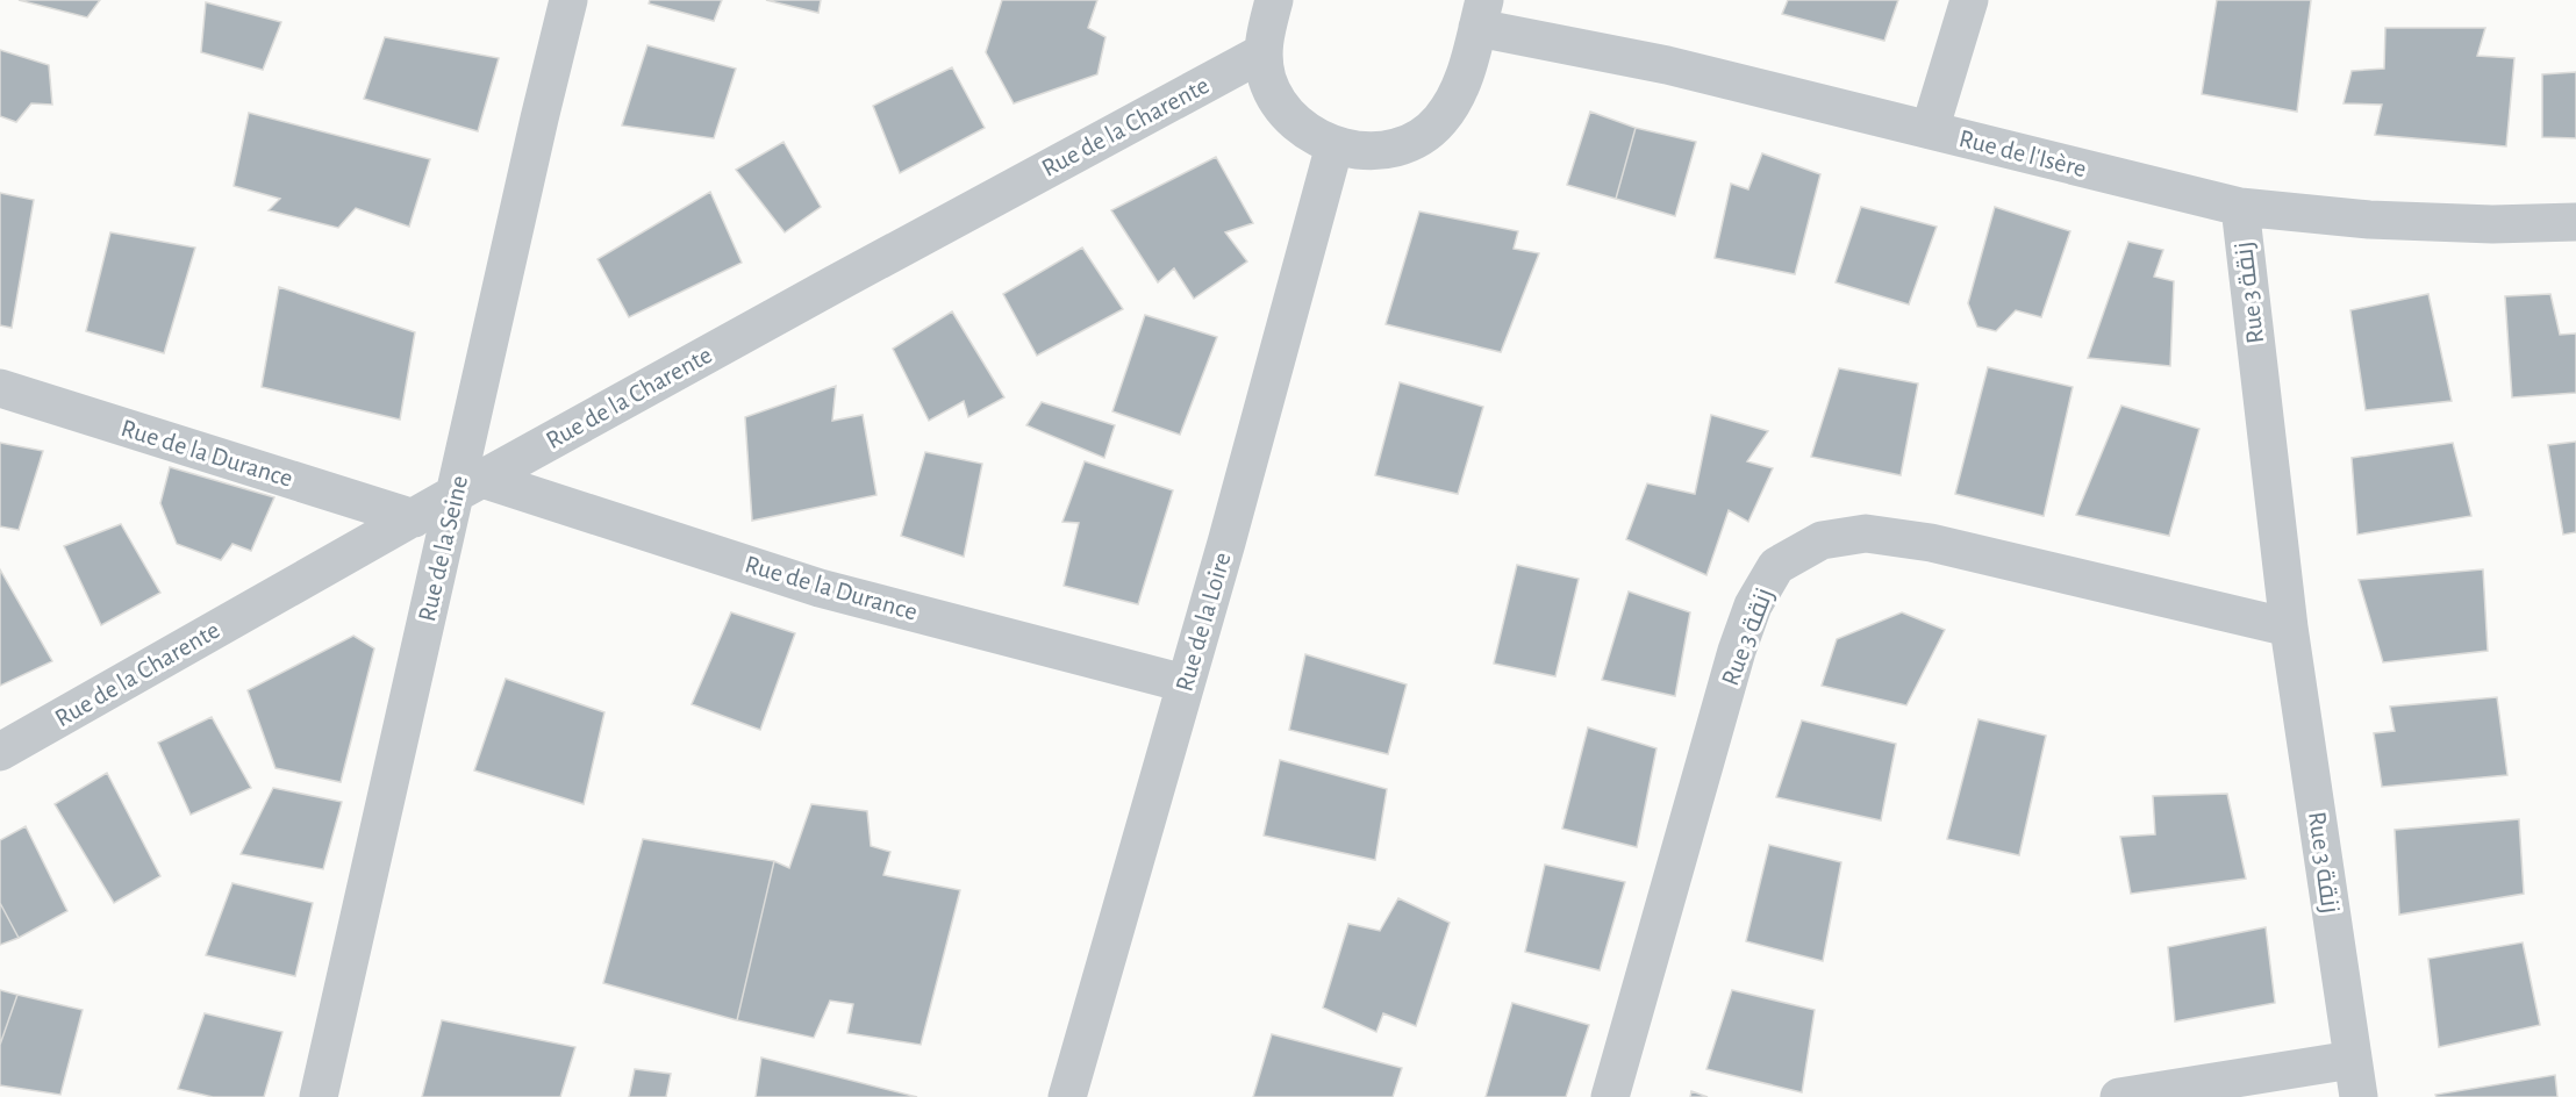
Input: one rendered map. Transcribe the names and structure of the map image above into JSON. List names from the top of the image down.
{
  "streets": {
    "street": [
      "Rue de la Charente",
      "Rue de l'Isère",
      "Rue 3 زنقة",
      "Rue de la Durance",
      "Rue de la Seine",
      "Rue de la Loire"
    ]
  },
  "crossings": [
    ["Rue de la Charente", "Rue de la Durance"],
    ["Rue de la Charente", "Rue de la Seine"],
    ["Rue de l'Isère", "Rue 3 زنقة"],
    ["Rue de la Durance", "Rue de la Seine"],
    ["Rue de la Durance", "Rue de la Loire"]
  ]
}
